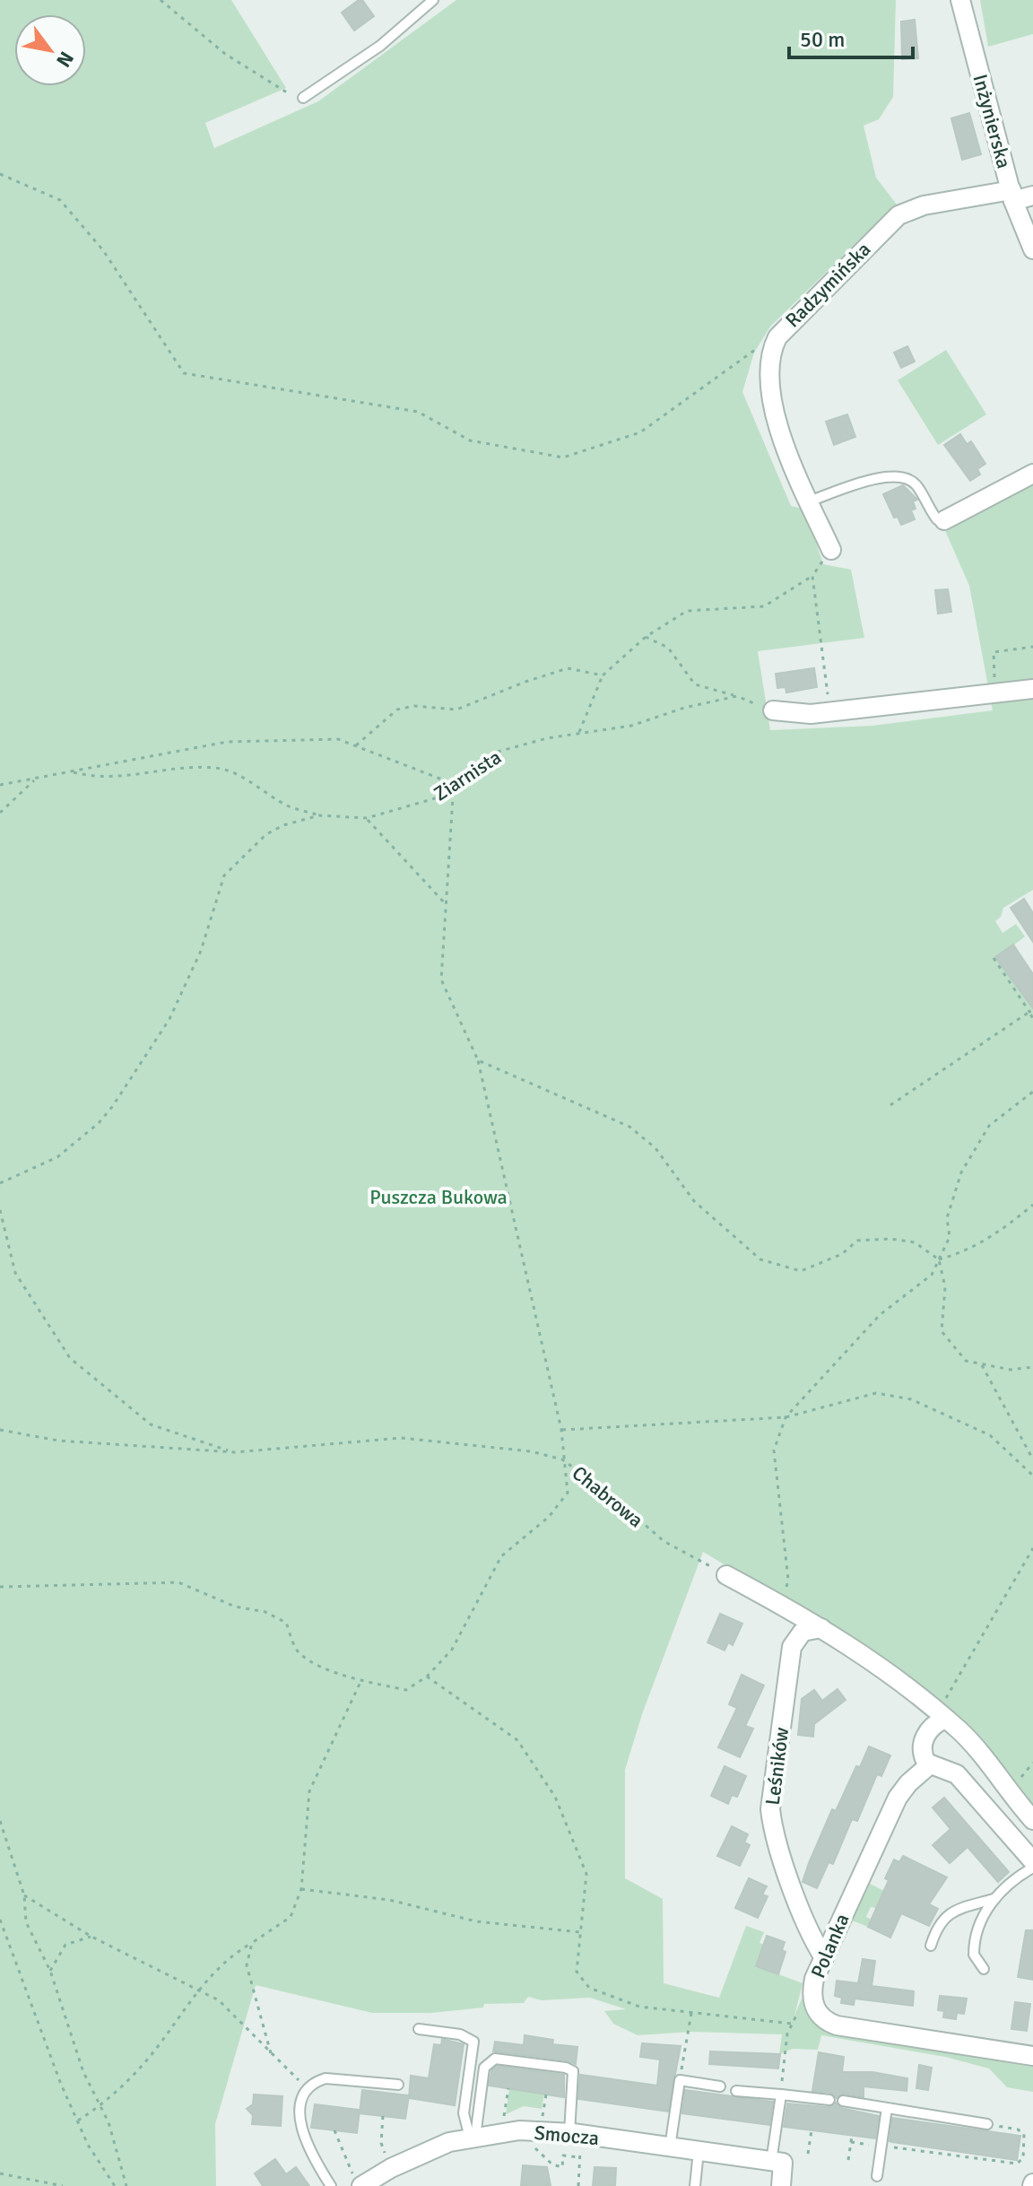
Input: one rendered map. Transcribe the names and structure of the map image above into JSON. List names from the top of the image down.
{
  "streets": {
    "street": [
      "Inżynierska",
      "Radzymińska",
      "Leśników",
      "Polanka",
      "Smocza"
    ],
    "path": ["Ziarnista", "Chabrowa"]
  },
  "crossings": [
    ["Inżynierska", "Radzymińska"],
    ["Leśników", "Polanka"]
  ],
  "parks": ["Puszcza Bukowa"],
  "scale_bar": "50 m",
  "north": "bottom right"
}
